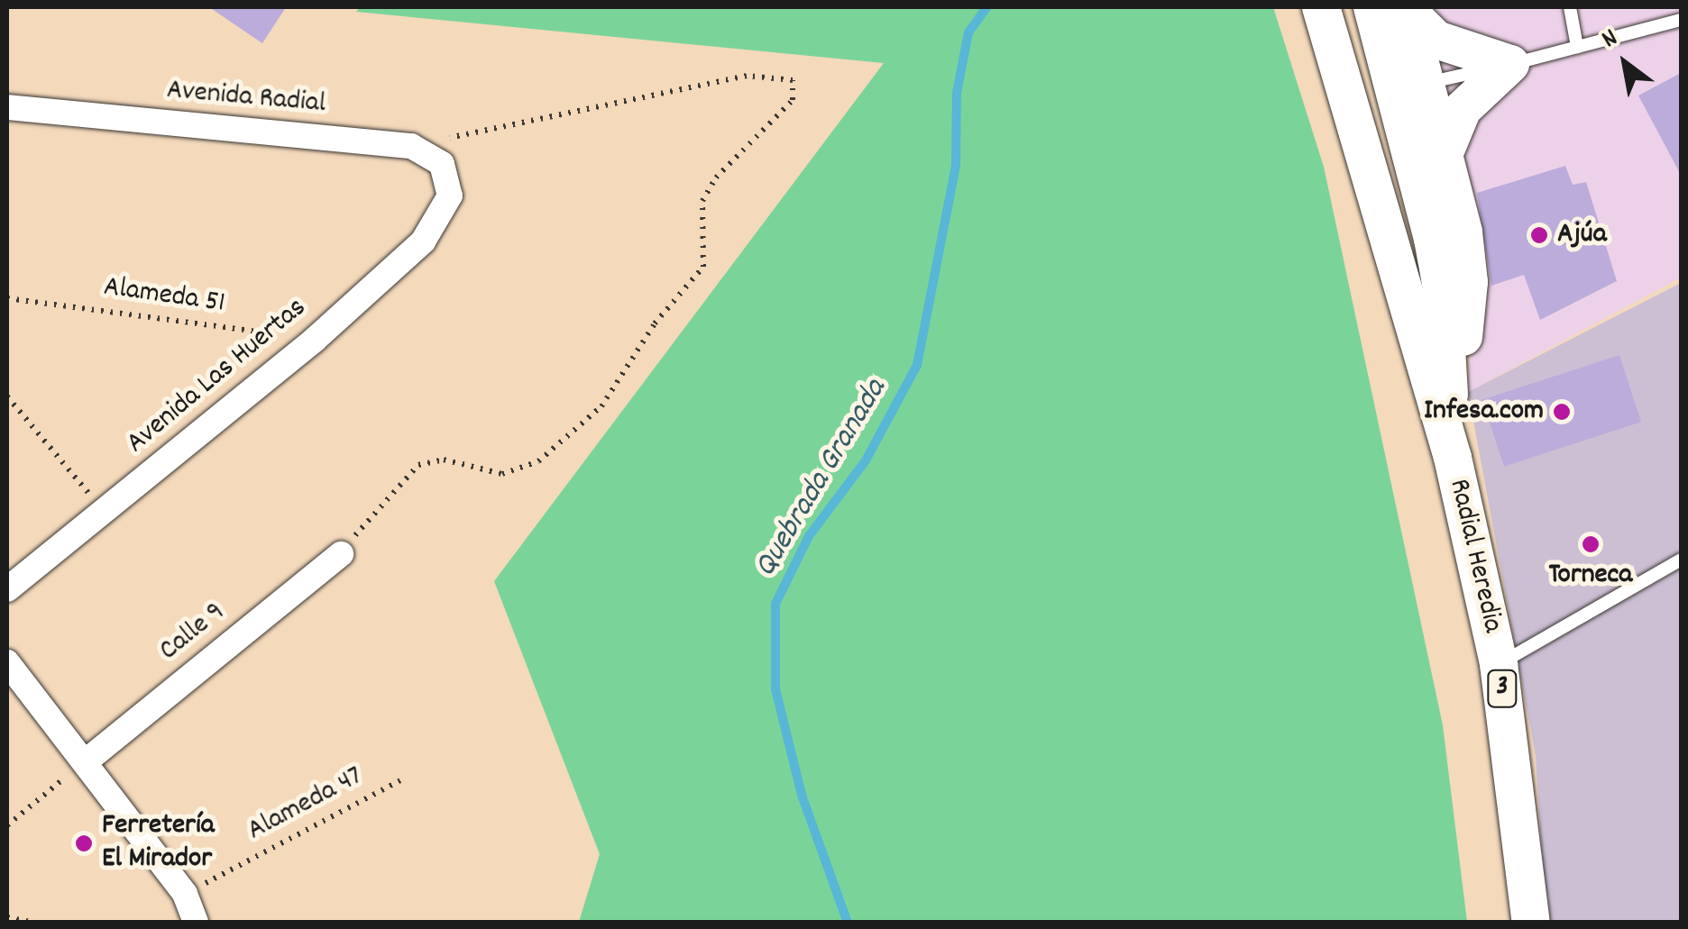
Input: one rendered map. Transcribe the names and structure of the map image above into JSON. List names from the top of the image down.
{
  "streets": {
    "main road": ["Radial Heredia", "3"],
    "street": ["Avenida Radial", "Avenida Las Huertas", "Calle 9"],
    "path": ["Alameda 51", "Alameda 47"]
  },
  "crossings": [
    ["Avenida Radial", "Avenida Las Huertas"],
    ["Alameda 51", "Avenida Las Huertas"]
  ],
  "water": ["Quebrada Granada"],
  "places": [
    "Ajúa",
    "Infesa.com",
    "Torneca",
    "Ferretería El Mirador"
  ],
  "north": "top left"
}
